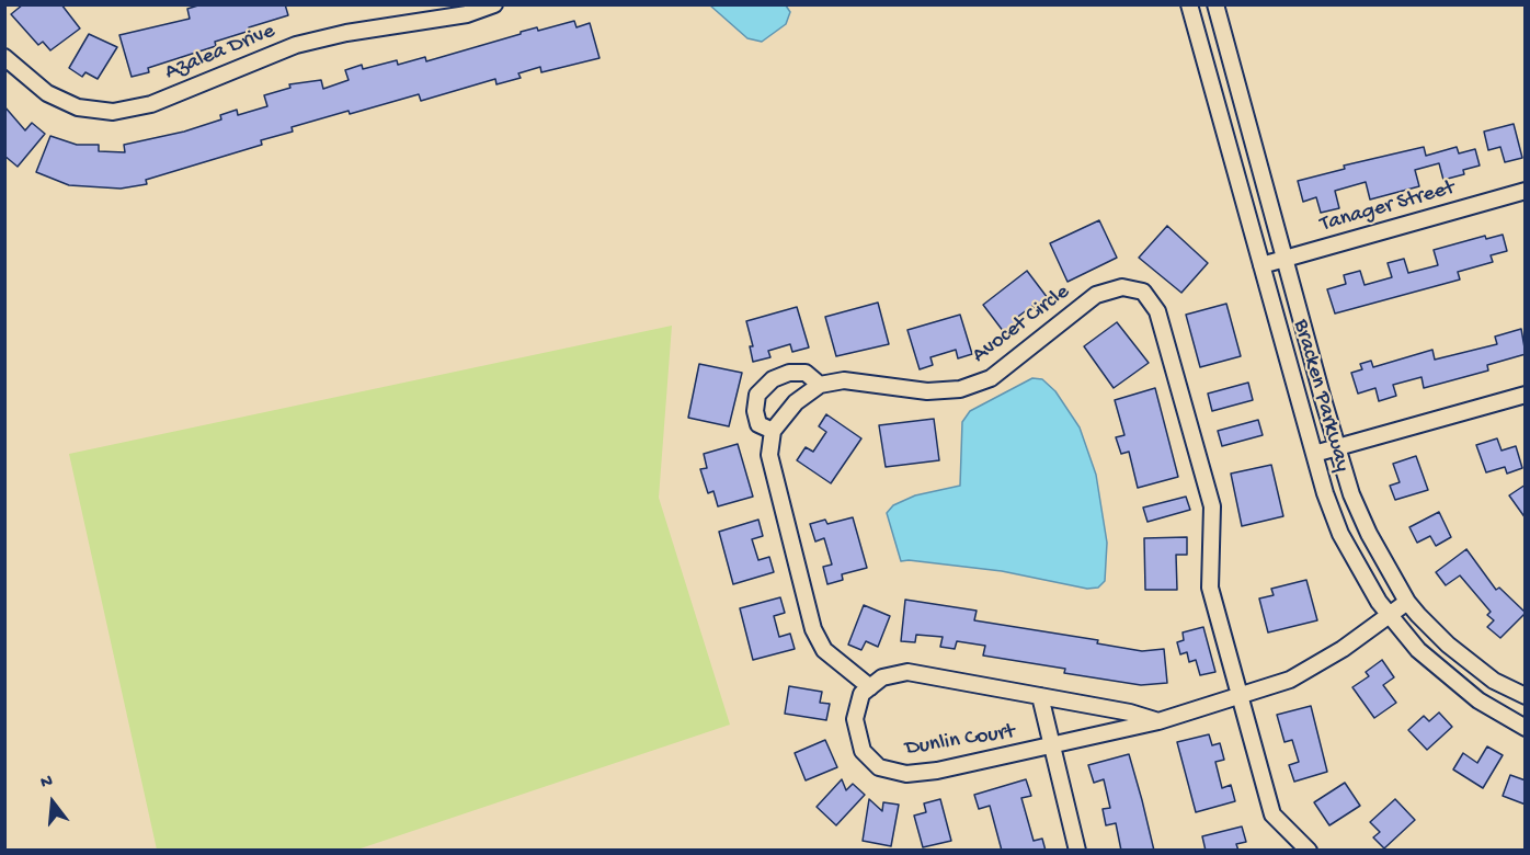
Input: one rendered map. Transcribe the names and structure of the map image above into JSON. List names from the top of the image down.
{
  "streets": {
    "street": [
      "Azalea Drive",
      "Tanager Street",
      "Avocet Circle",
      "Bracken Parkway",
      "Dunlin Court"
    ]
  },
  "crossings": [
    ["Tanager Street", "Bracken Parkway"],
    ["Avocet Circle", "Dunlin Court"],
    ["Bracken Parkway", "Dunlin Court"]
  ],
  "north": "top"
}
